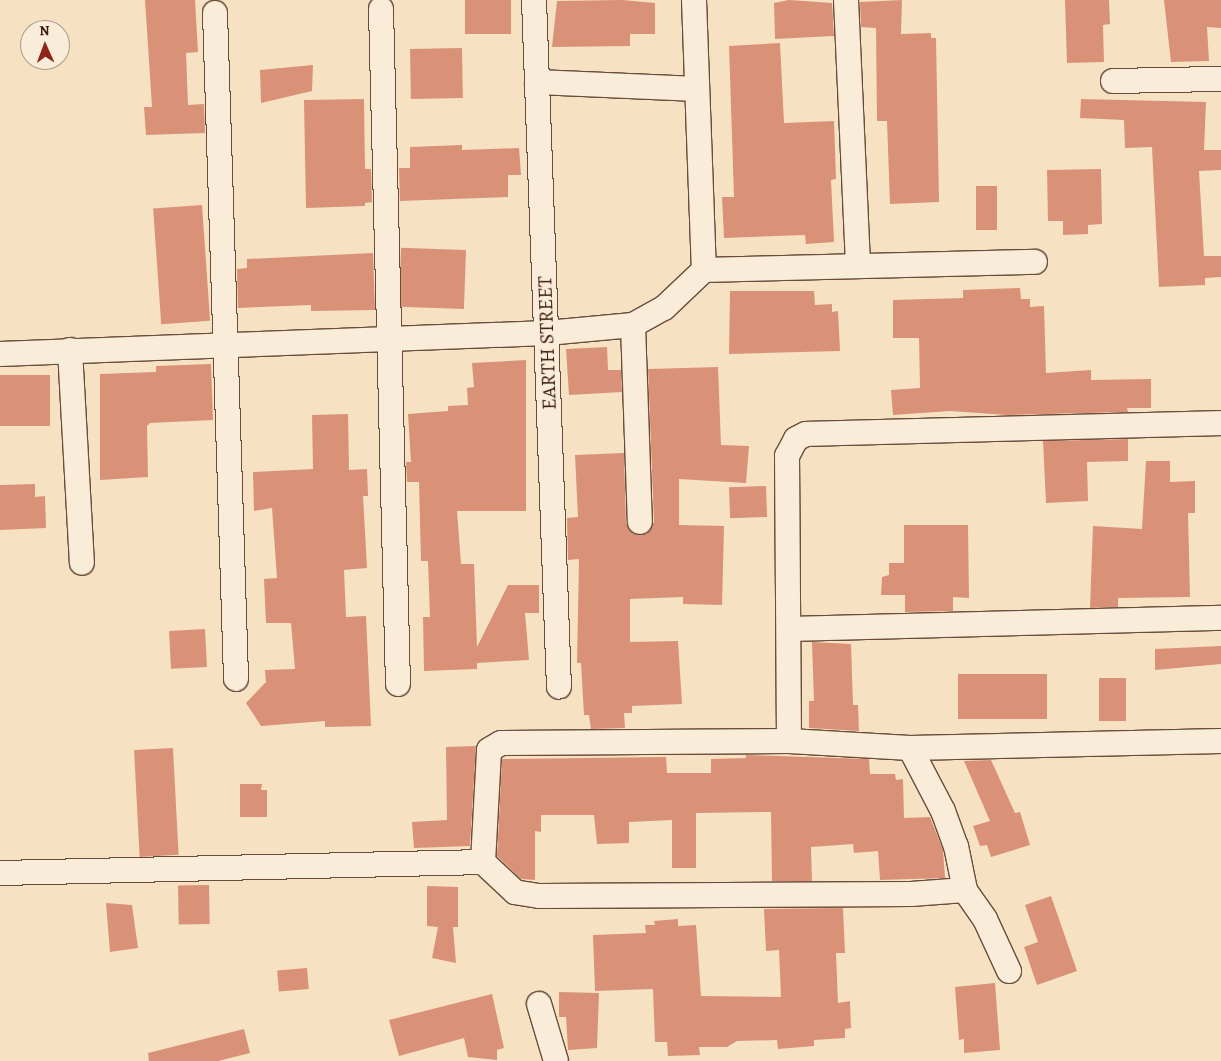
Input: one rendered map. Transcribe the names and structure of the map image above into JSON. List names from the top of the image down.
{
  "streets": {
    "street": ["EARTH STREET"]
  },
  "north": "top"
}
